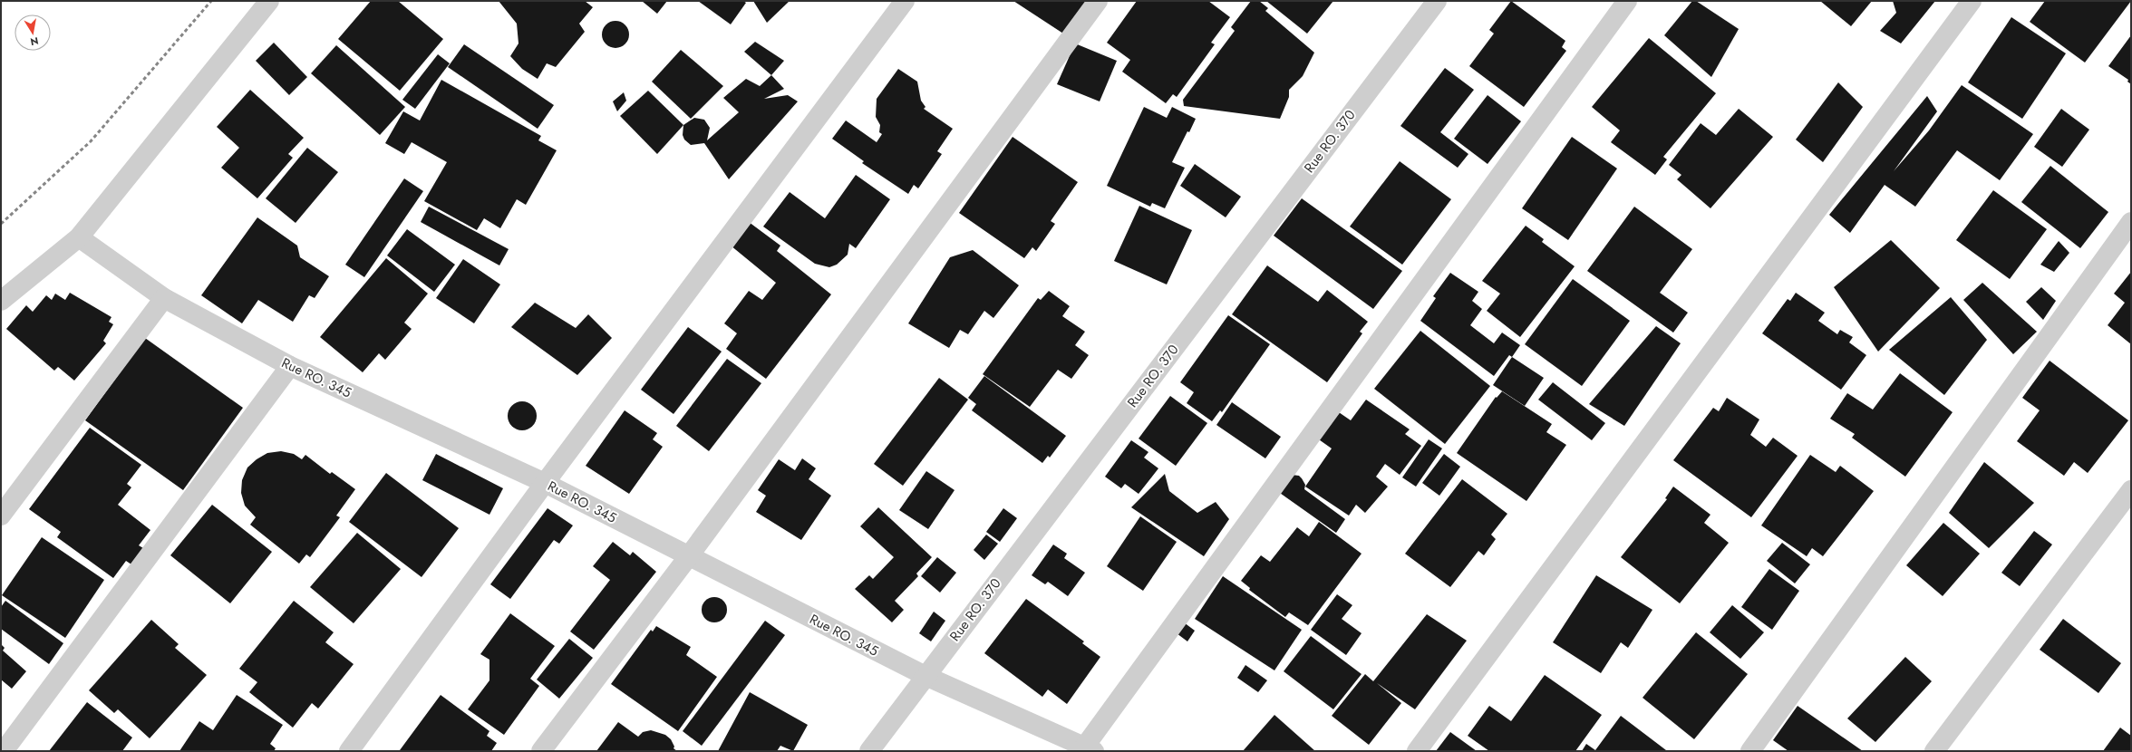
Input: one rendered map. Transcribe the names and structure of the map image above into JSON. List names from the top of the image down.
{
  "streets": {
    "street": ["Rue RO. 370", "Rue RO. 345"]
  },
  "crossings": [
    ["Rue RO. 370", "Rue RO. 345"]
  ],
  "north": "bottom"
}
